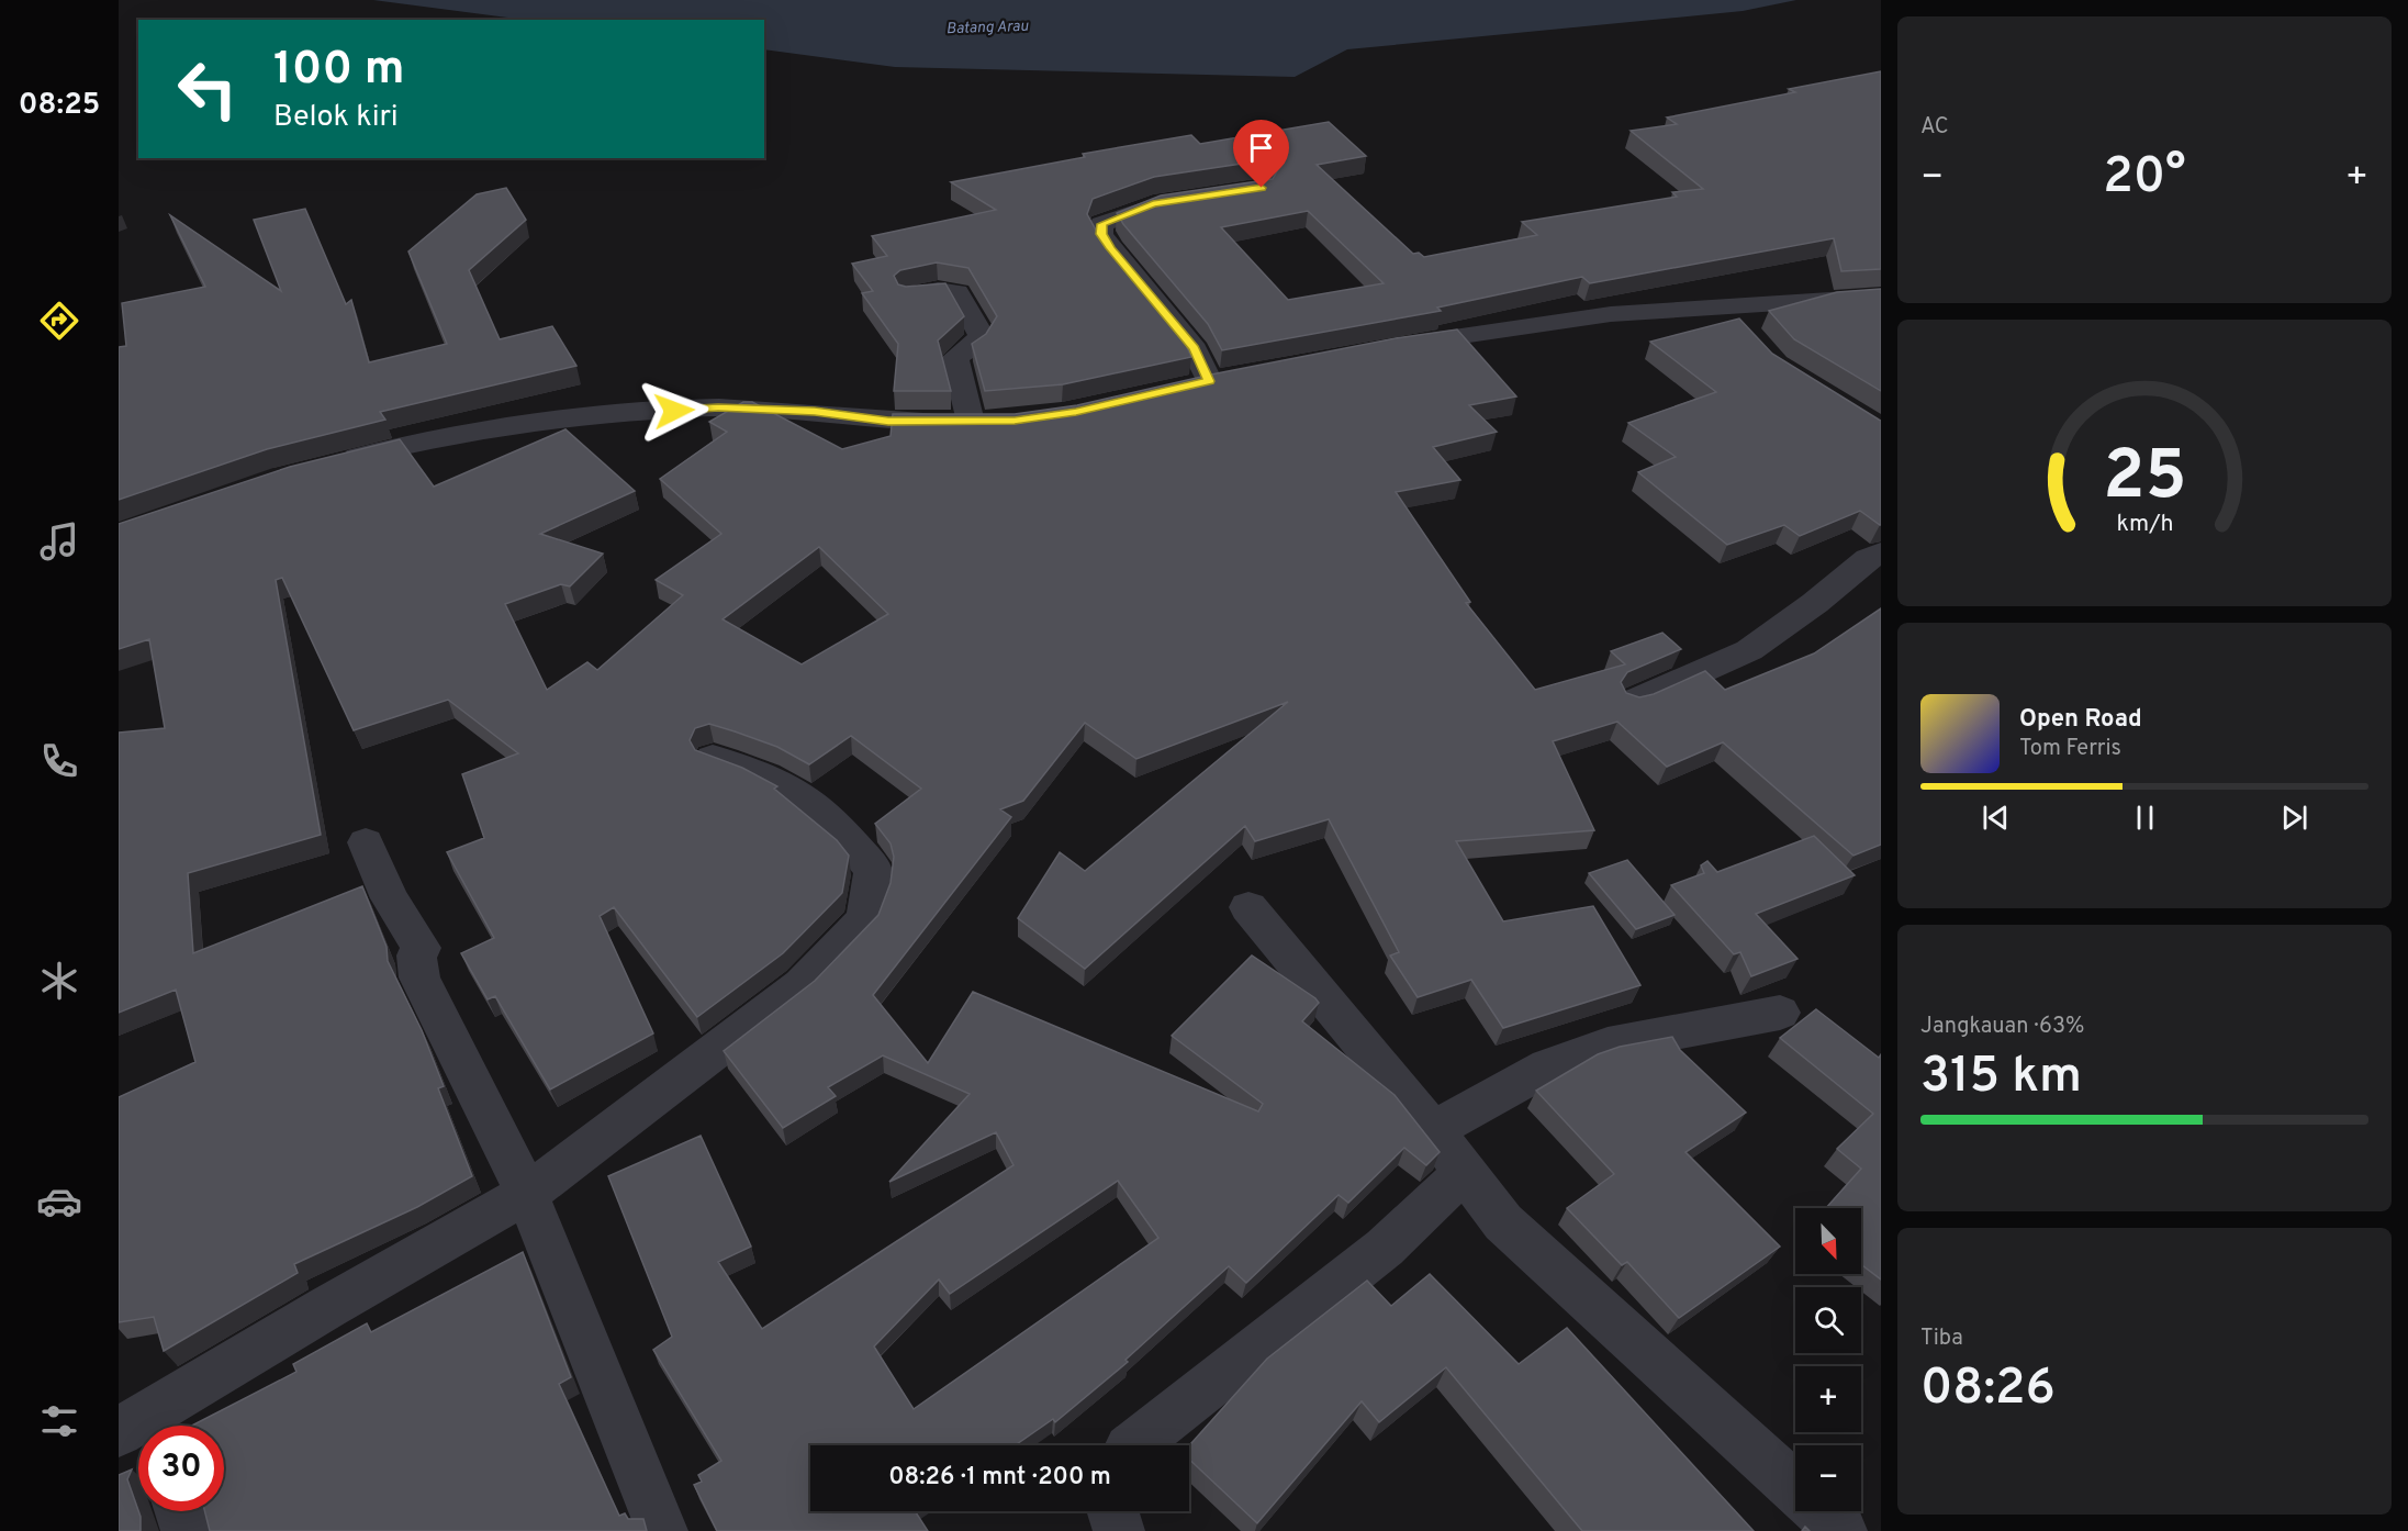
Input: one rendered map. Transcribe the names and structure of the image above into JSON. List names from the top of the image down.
{
  "water": ["Batang Arau"],
  "north": "bottom right",
  "page": {
    "tabs": "08:25",
    "tile": [
      "AC",
      ["Jangkauan · 63%", "315 km"],
      ["Tiba", "08:26"]
    ],
    "turn": ["100 m", "Belok kiri"],
    "heat": ["−", "20°", "+"],
    "song": ["Open Road", "Tom Ferris"],
    "map_buttons": ["+", "−"],
    "limit": "30",
    "trip": "08:26 · 1 mnt · 200 m",
    "gauge": ["25", "km/h"]
  }
}
